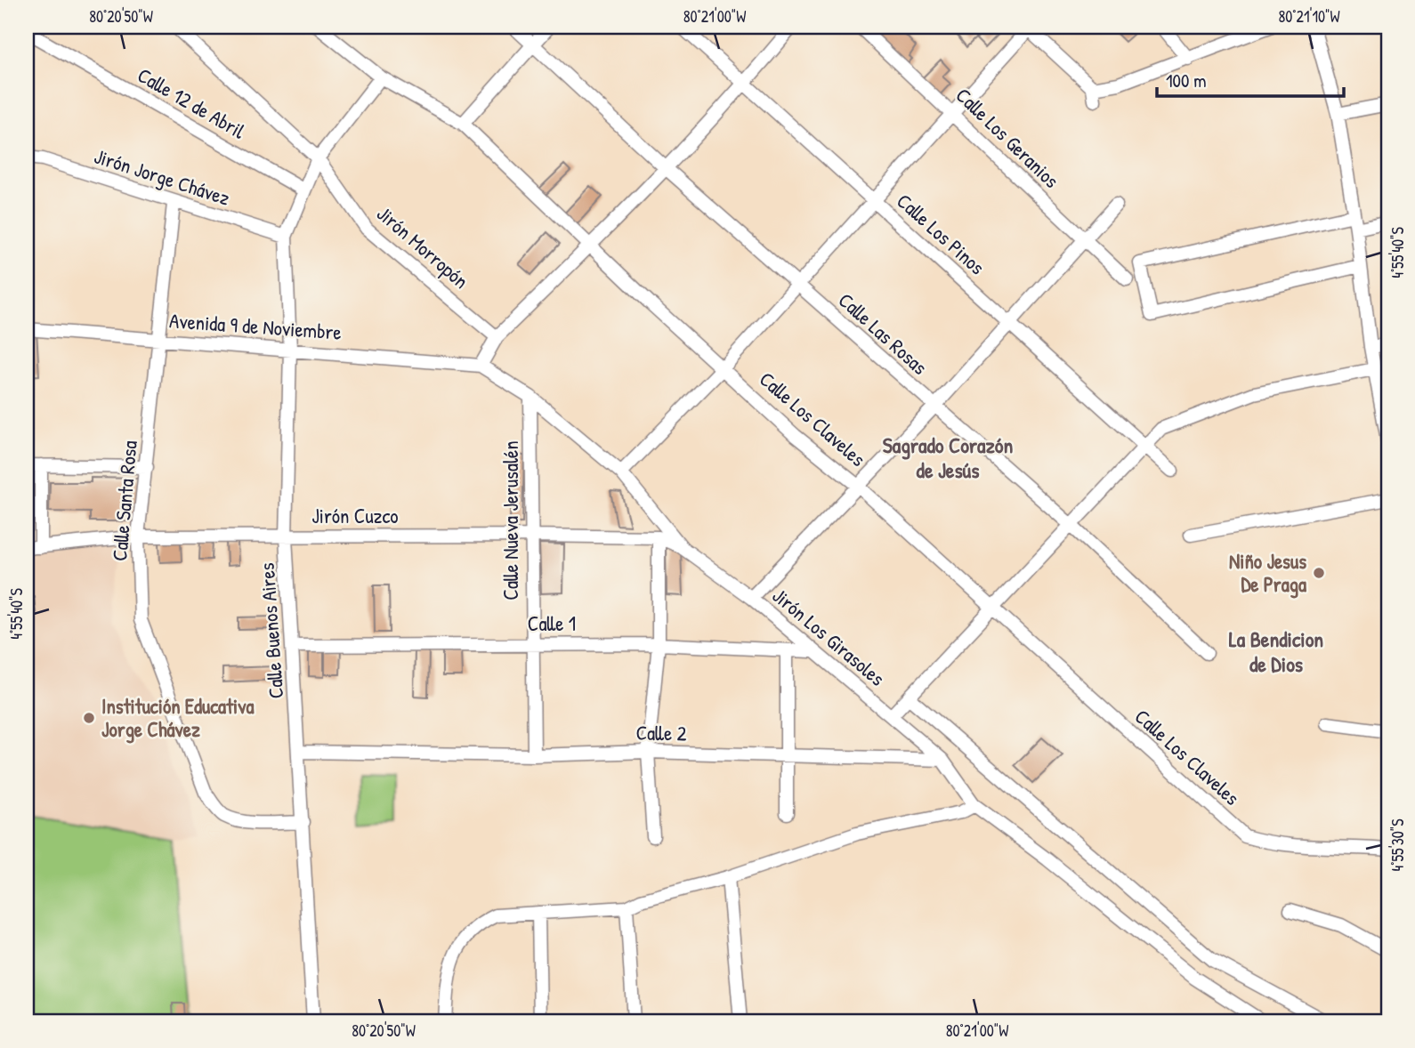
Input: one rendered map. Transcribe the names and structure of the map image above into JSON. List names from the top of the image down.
{
  "streets": {
    "street": [
      "Calle 12 de Abril",
      "Calle Los Geranios",
      "Jirón Jorge Chávez",
      "Calle Los Pinos",
      "Jirón Morropón",
      "Avenida 9 de Noviembre",
      "Calle Las Rosas",
      "Calle Los Claveles",
      "Calle Santa Rosa",
      "Jirón Cuzco",
      "Calle Nueva Jerusalén",
      "Calle 1",
      "Calle Buenos Aires",
      "Jirón Los Girasoles",
      "Calle 2"
    ]
  },
  "crossings": [
    ["Jirón Jorge Chávez", "Calle Santa Rosa"],
    ["Jirón Jorge Chávez", "Calle Buenos Aires"],
    ["Avenida 9 de Noviembre", "Calle Santa Rosa"],
    ["Avenida 9 de Noviembre", "Calle Buenos Aires"],
    ["Avenida 9 de Noviembre", "Jirón Los Girasoles"],
    ["Calle Santa Rosa", "Jirón Cuzco"],
    ["Calle Santa Rosa", "Calle Buenos Aires"],
    ["Jirón Cuzco", "Calle Nueva Jerusalén"],
    ["Jirón Cuzco", "Calle Buenos Aires"],
    ["Jirón Cuzco", "Jirón Los Girasoles"],
    ["Calle Nueva Jerusalén", "Calle 1"],
    ["Calle Nueva Jerusalén", "Jirón Los Girasoles"],
    ["Calle Nueva Jerusalén", "Calle 2"],
    ["Calle 1", "Calle Buenos Aires"],
    ["Calle 1", "Jirón Los Girasoles"],
    ["Calle Buenos Aires", "Calle 2"],
    ["Jirón Los Girasoles", "Calle 2"]
  ],
  "districts": ["Sagrado Corazón de Jesús", "La Bendicion de Dios"],
  "places": ["Niño Jesus De Praga", "Institución Educativa Jorge Chávez"],
  "scale_bar": "100 m",
  "coordinates": [
    "80°20'50\"W",
    "80°21'00\"W",
    "80°21'10\"W",
    "4°55'40\"S",
    "4°55'30\"S"
  ]
}
